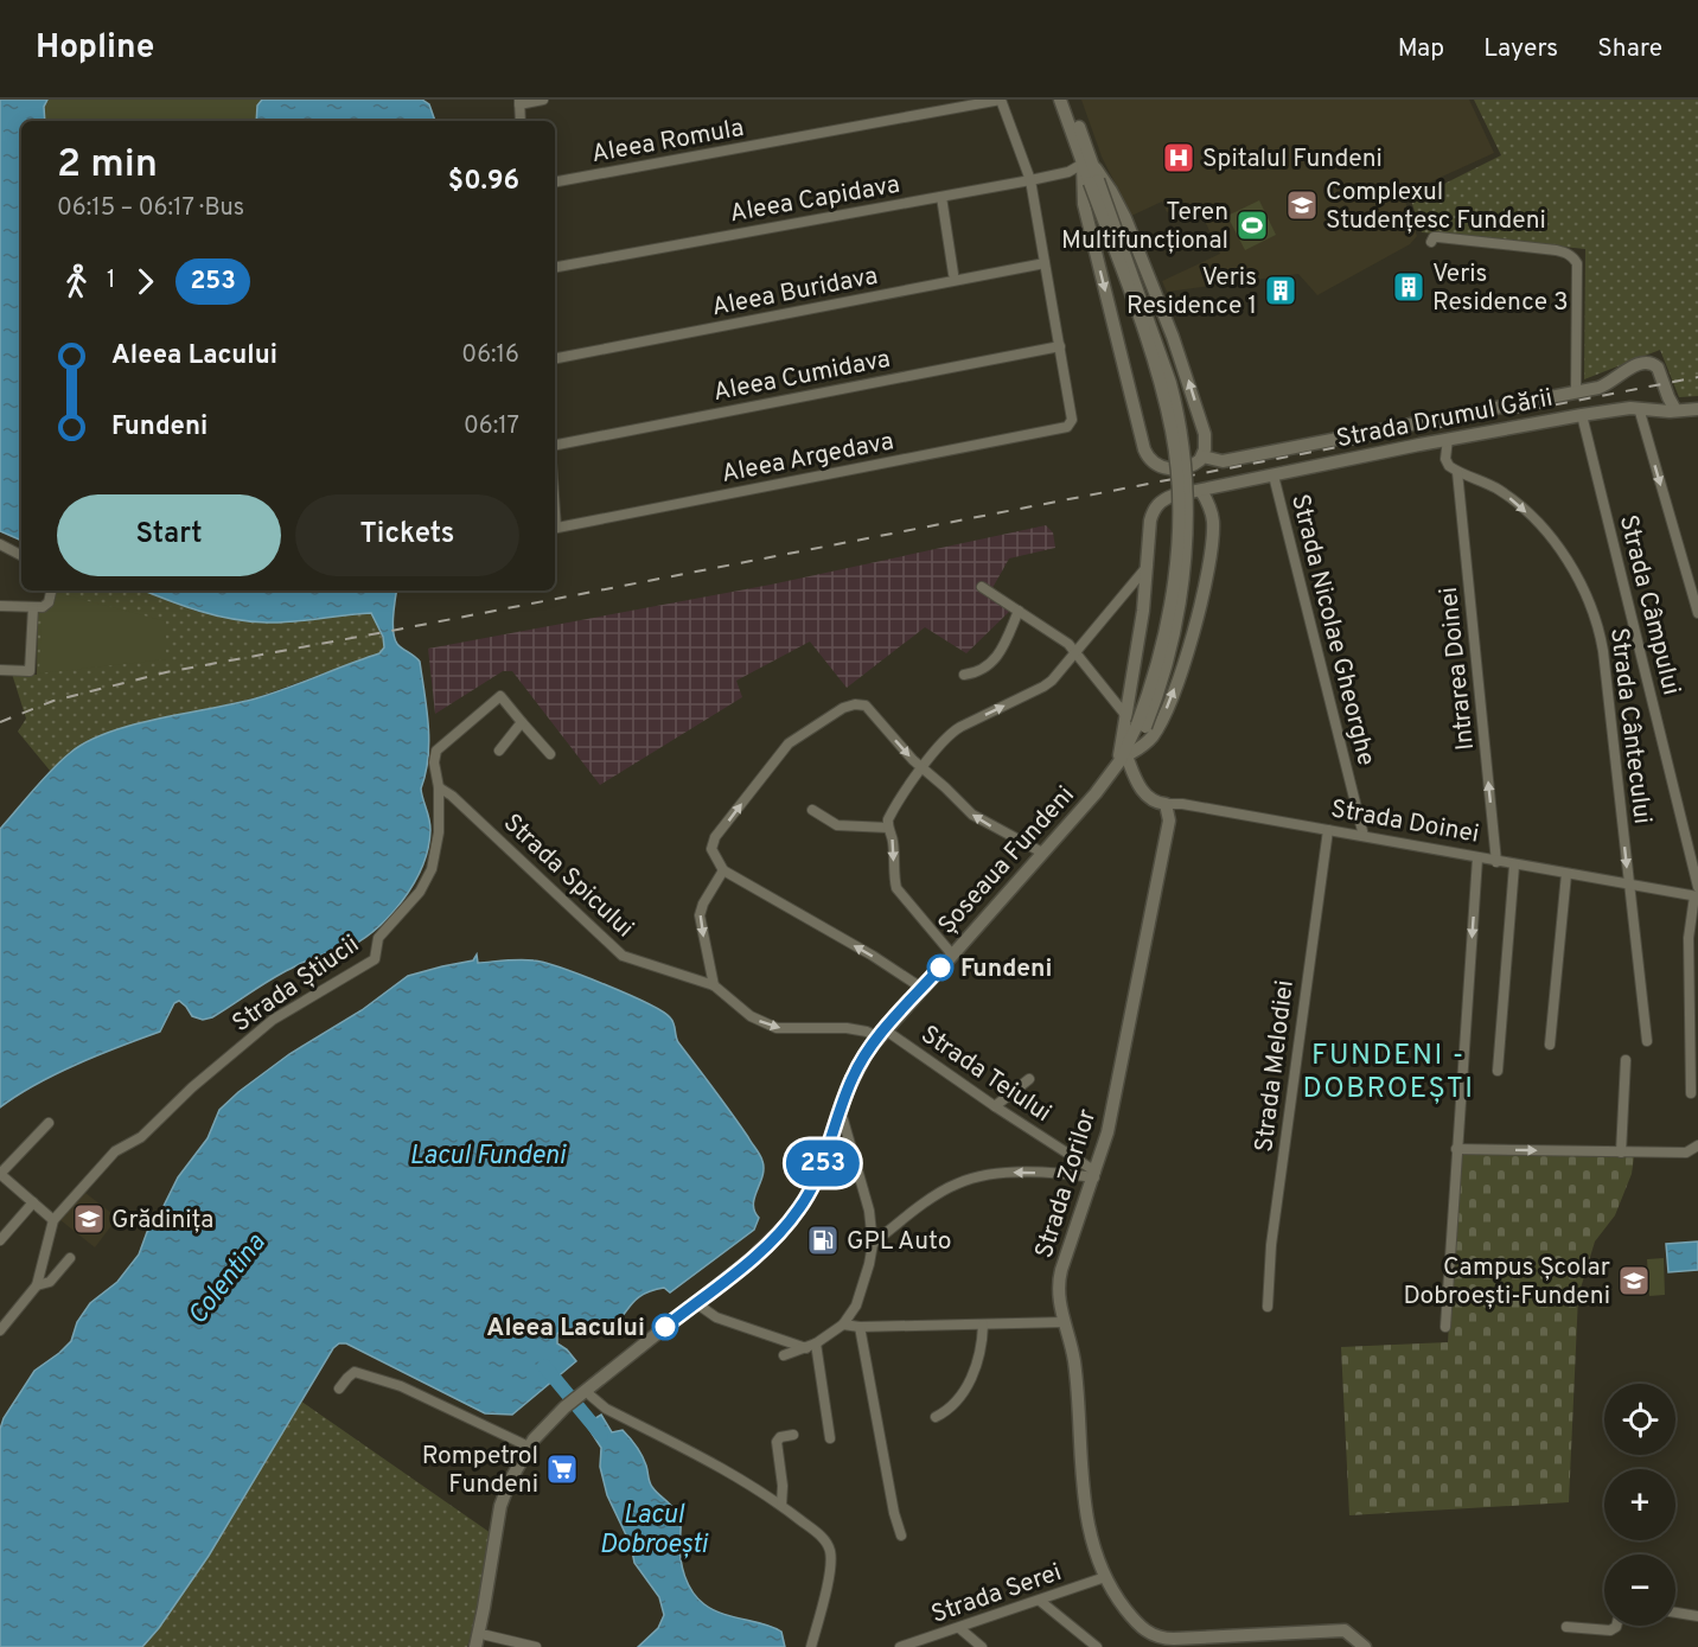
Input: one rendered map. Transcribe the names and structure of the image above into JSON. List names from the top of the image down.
{
  "streets": {
    "street": [
      "Aleea Romula",
      "Aleea Capidava",
      "Aleea Buridava",
      "Aleea Cumidava",
      "Strada Drumul Gării",
      "Aleea Argedava",
      "Strada Câmpului",
      "Strada Nicolae Gheorghe",
      "Intrarea Doinei",
      "Strada Cântecului",
      "Strada Doinei",
      "Șoseaua Fundeni",
      "Strada Spicului",
      "Strada Știucii",
      "Strada Melodiei",
      "Strada Teiului",
      "Strada Zorilor",
      "Strada Serei"
    ]
  },
  "crossings": [
    ["Aleea Capidava", "Șoseaua Fundeni"],
    ["Aleea Cumidava", "Aleea Argedava"],
    ["Strada Drumul Gării", "Strada Câmpului"],
    ["Strada Drumul Gării", "Strada Nicolae Gheorghe"],
    ["Strada Drumul Gării", "Șoseaua Fundeni"],
    ["Strada Câmpului", "Strada Doinei"],
    ["Strada Nicolae Gheorghe", "Strada Doinei"],
    ["Intrarea Doinei", "Strada Cântecului"],
    ["Intrarea Doinei", "Strada Doinei"],
    ["Strada Cântecului", "Strada Doinei"],
    ["Strada Doinei", "Strada Melodiei"],
    ["Strada Doinei", "Strada Zorilor"],
    ["Șoseaua Fundeni", "Strada Spicului"],
    ["Șoseaua Fundeni", "Strada Teiului"],
    ["Strada Spicului", "Strada Știucii"],
    ["Strada Spicului", "Strada Teiului"],
    ["Strada Teiului", "Strada Zorilor"],
    ["Strada Zorilor", "Strada Serei"]
  ],
  "one_way": ["Intrarea Doinei", "Strada Cântecului"],
  "districts": ["FUNDENI - DOBROEȘTI"],
  "water": ["Lacul Fundeni", "Colentina", "Lacul Dobroești"],
  "places": {
    "hospital": ["Spitalul Fundeni"],
    "school or university": ["Complexul Studențesc Fundeni", "Grădinița", "Campus Școlar Dobroești-Fundeni"],
    "sports": ["Teren Multifuncțional"],
    "building": ["Veris Residence 3", "Veris Residence 1"],
    "other": ["Fundeni", "Aleea Lacului"],
    "fuel station": ["GPL Auto"],
    "supermarket": ["Rompetrol Fundeni"]
  },
  "lines": ["bus line 253"],
  "page": {
    "header": "Hopline",
    "nav": ["Map", "Layers", "Share"],
    "on_map": "253",
    "heading": ["2 min", "06:15 – 06:17 · Bus", "$0.96"],
    "legs": ["1", "253"],
    "list": [
      {
        "name": "Aleea Lacului",
        "value": "06:16"
      },
      {
        "name": "Fundeni",
        "value": "06:17"
      }
    ],
    "buttons": ["Start", "Tickets"],
    "map_buttons": ["+", "−"]
  }
}
